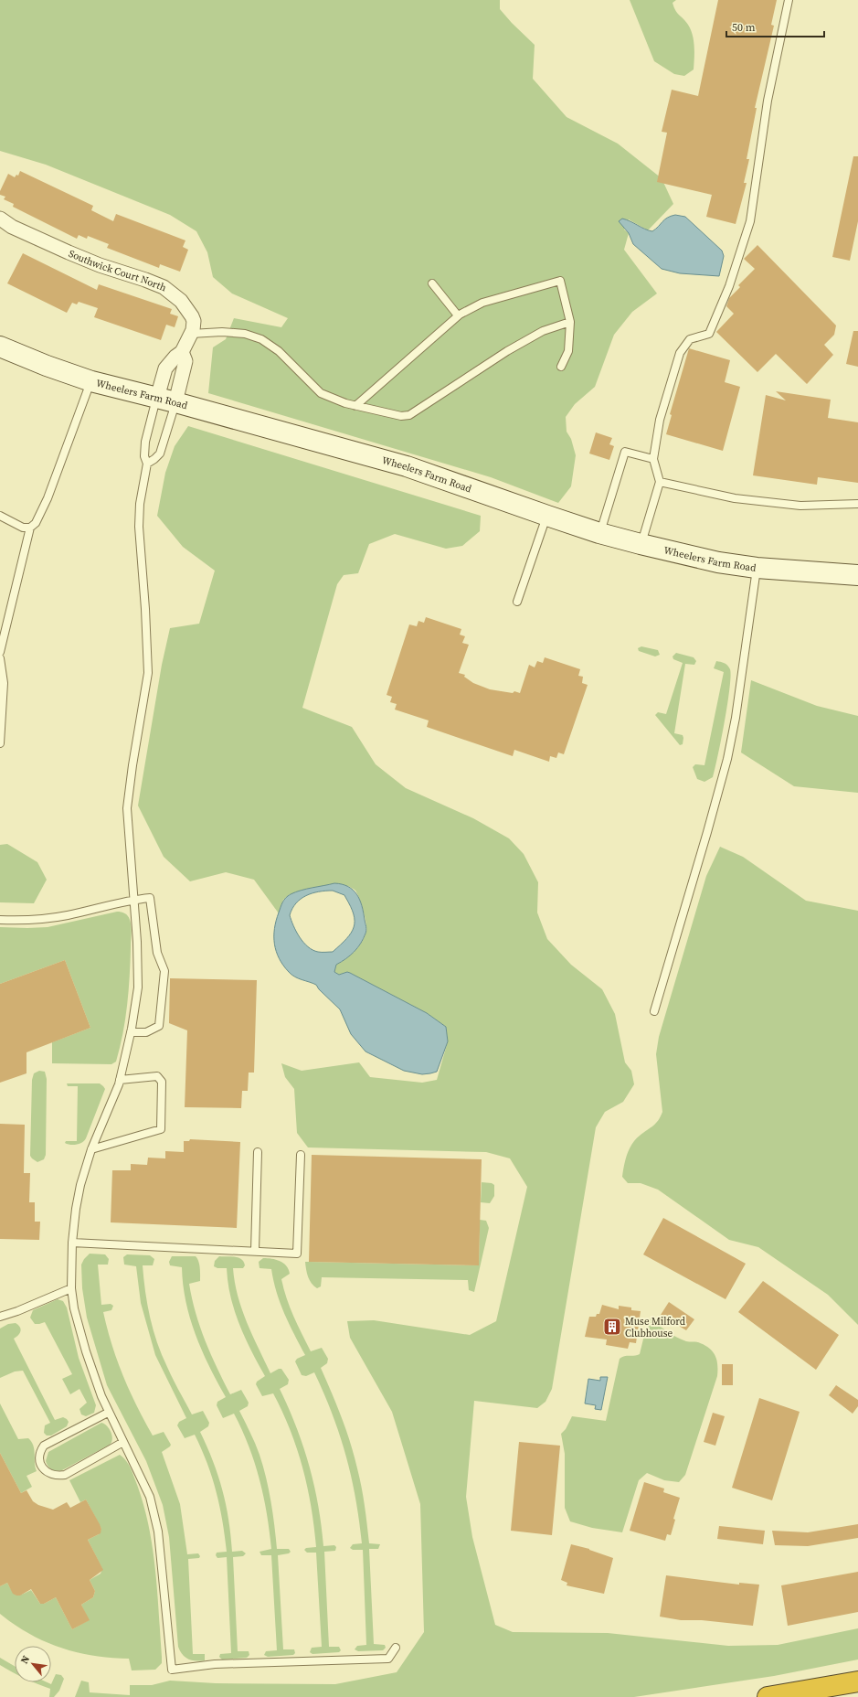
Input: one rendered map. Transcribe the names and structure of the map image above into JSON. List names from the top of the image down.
{
  "streets": {
    "main road": ["Wheelers Farm Road"],
    "street": ["Southwick Court North"]
  },
  "crossings": [
    ["Southwick Court North", "Wheelers Farm Road"]
  ],
  "places": {
    "building": ["Muse Milford Clubhouse"]
  },
  "scale_bar": "50 m",
  "north": "top left"
}
